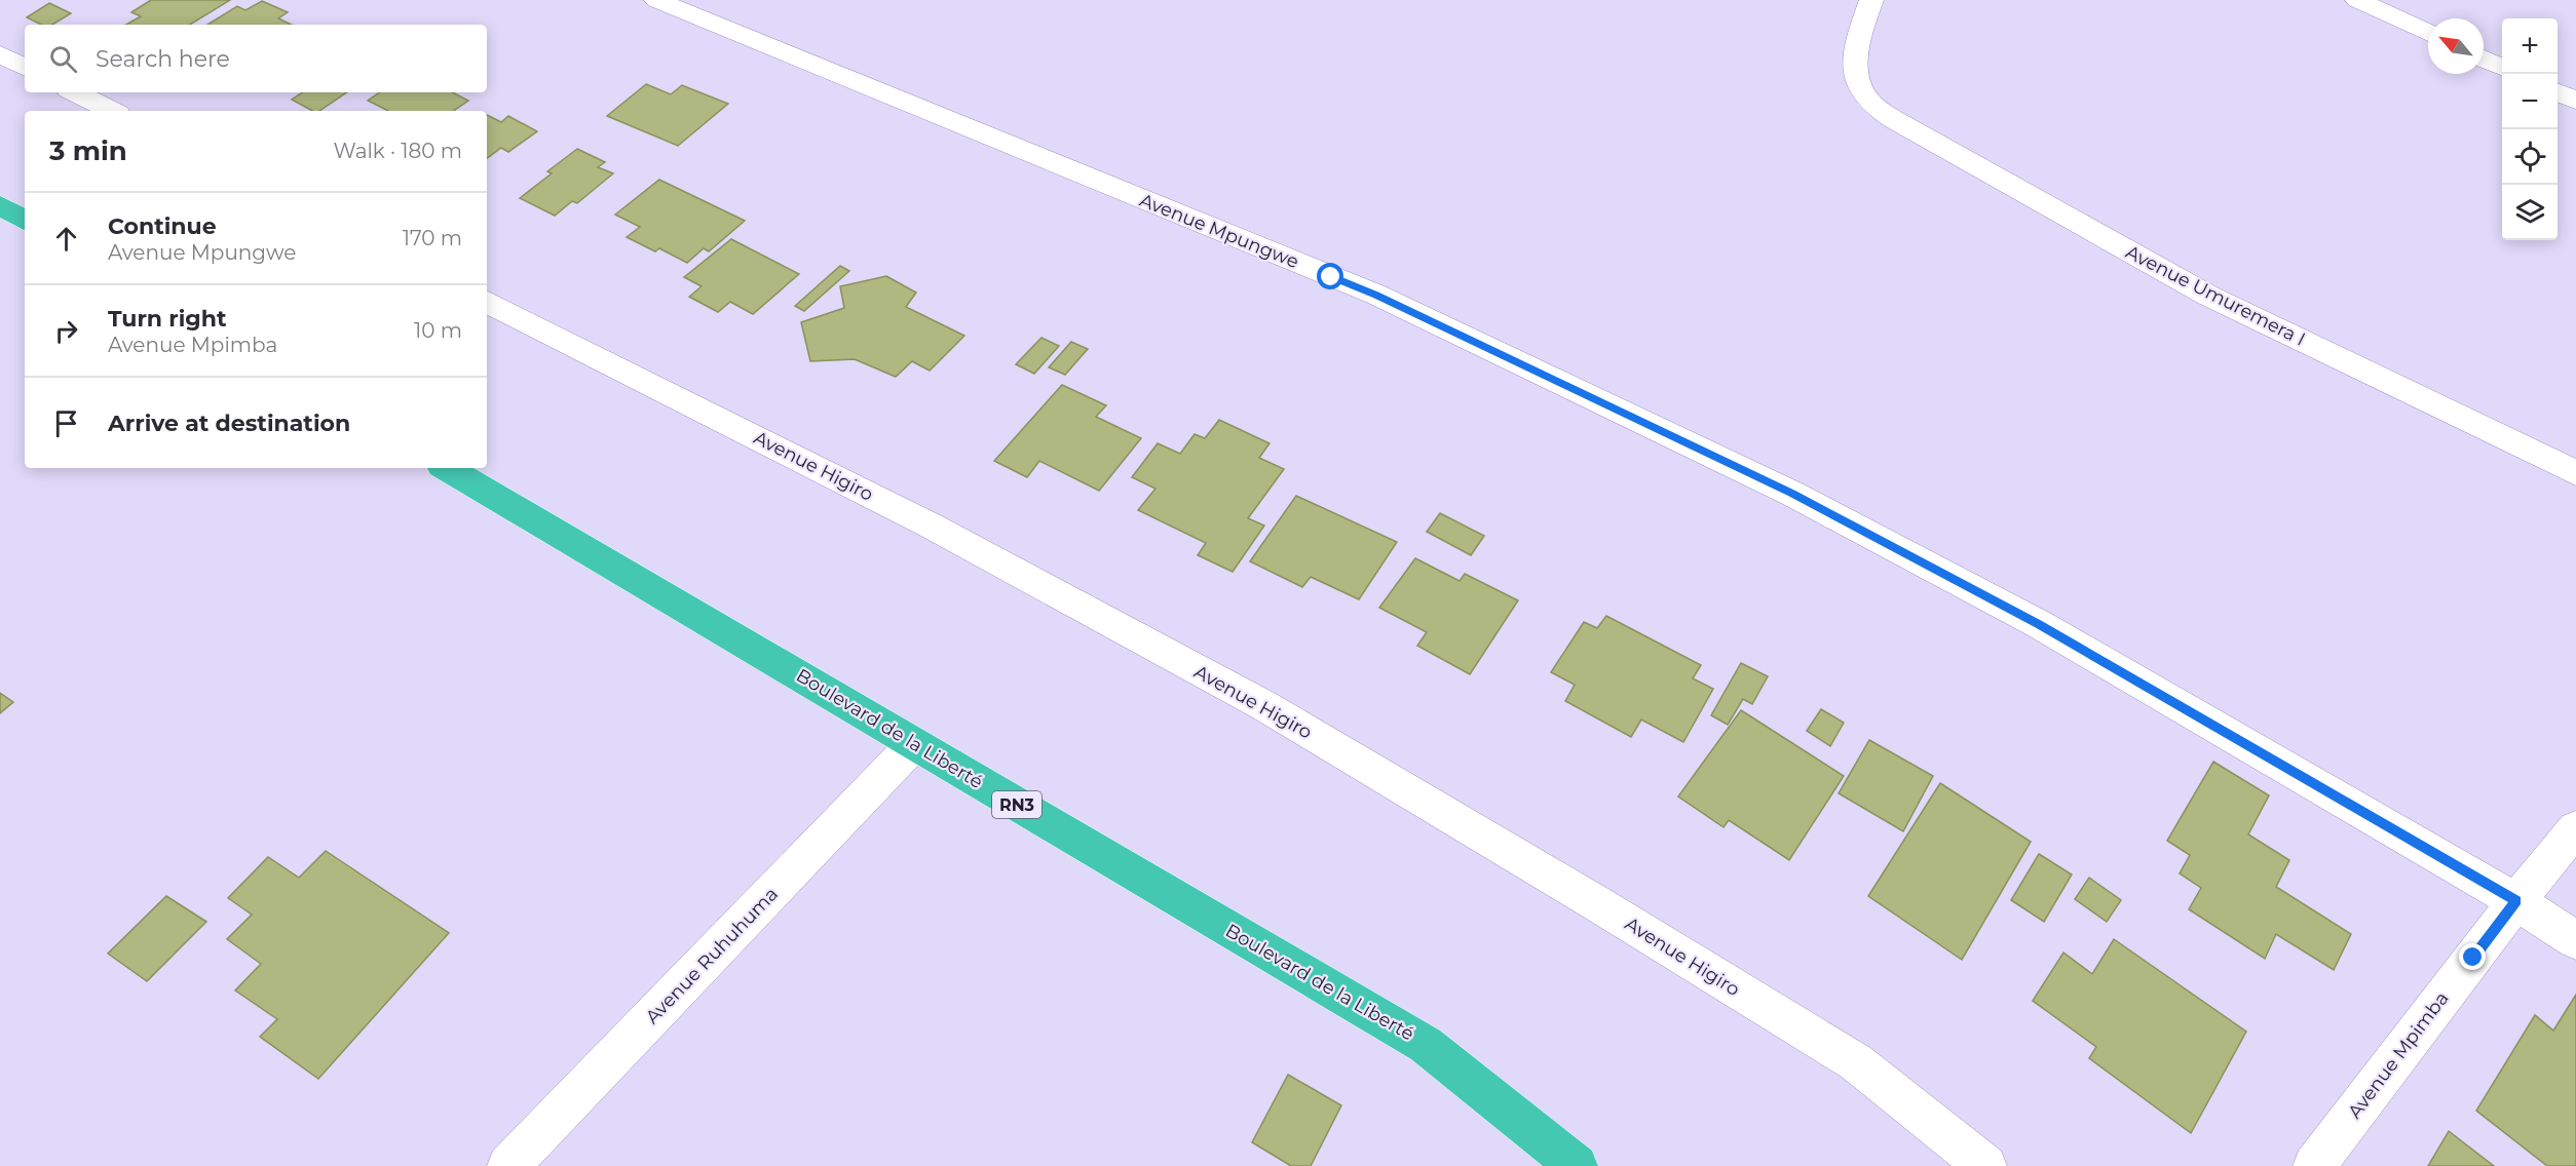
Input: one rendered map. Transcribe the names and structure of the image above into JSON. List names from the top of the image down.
{
  "streets": {
    "highway": ["Boulevard de la Liberté", "RN3"],
    "street": [
      "Avenue Mpungwe",
      "Avenue Umuremera I",
      "Avenue Higiro",
      "Avenue Ruhuhuma",
      "Avenue Mpimba"
    ]
  },
  "crossings": [
    ["Avenue Mpungwe", "Avenue Mpimba"],
    ["Boulevard de la Liberté", "Avenue Ruhuhuma"]
  ],
  "north": "top left",
  "page": {
    "map_buttons": ["+", "−"],
    "search": "Search here",
    "heading": ["3 min", "Walk · 180 m"],
    "list": [
      ["Continue", "Avenue Mpungwe", "170 m"],
      ["Turn right", "Avenue Mpimba", "10 m"],
      "Arrive at destination"
    ]
  }
}
